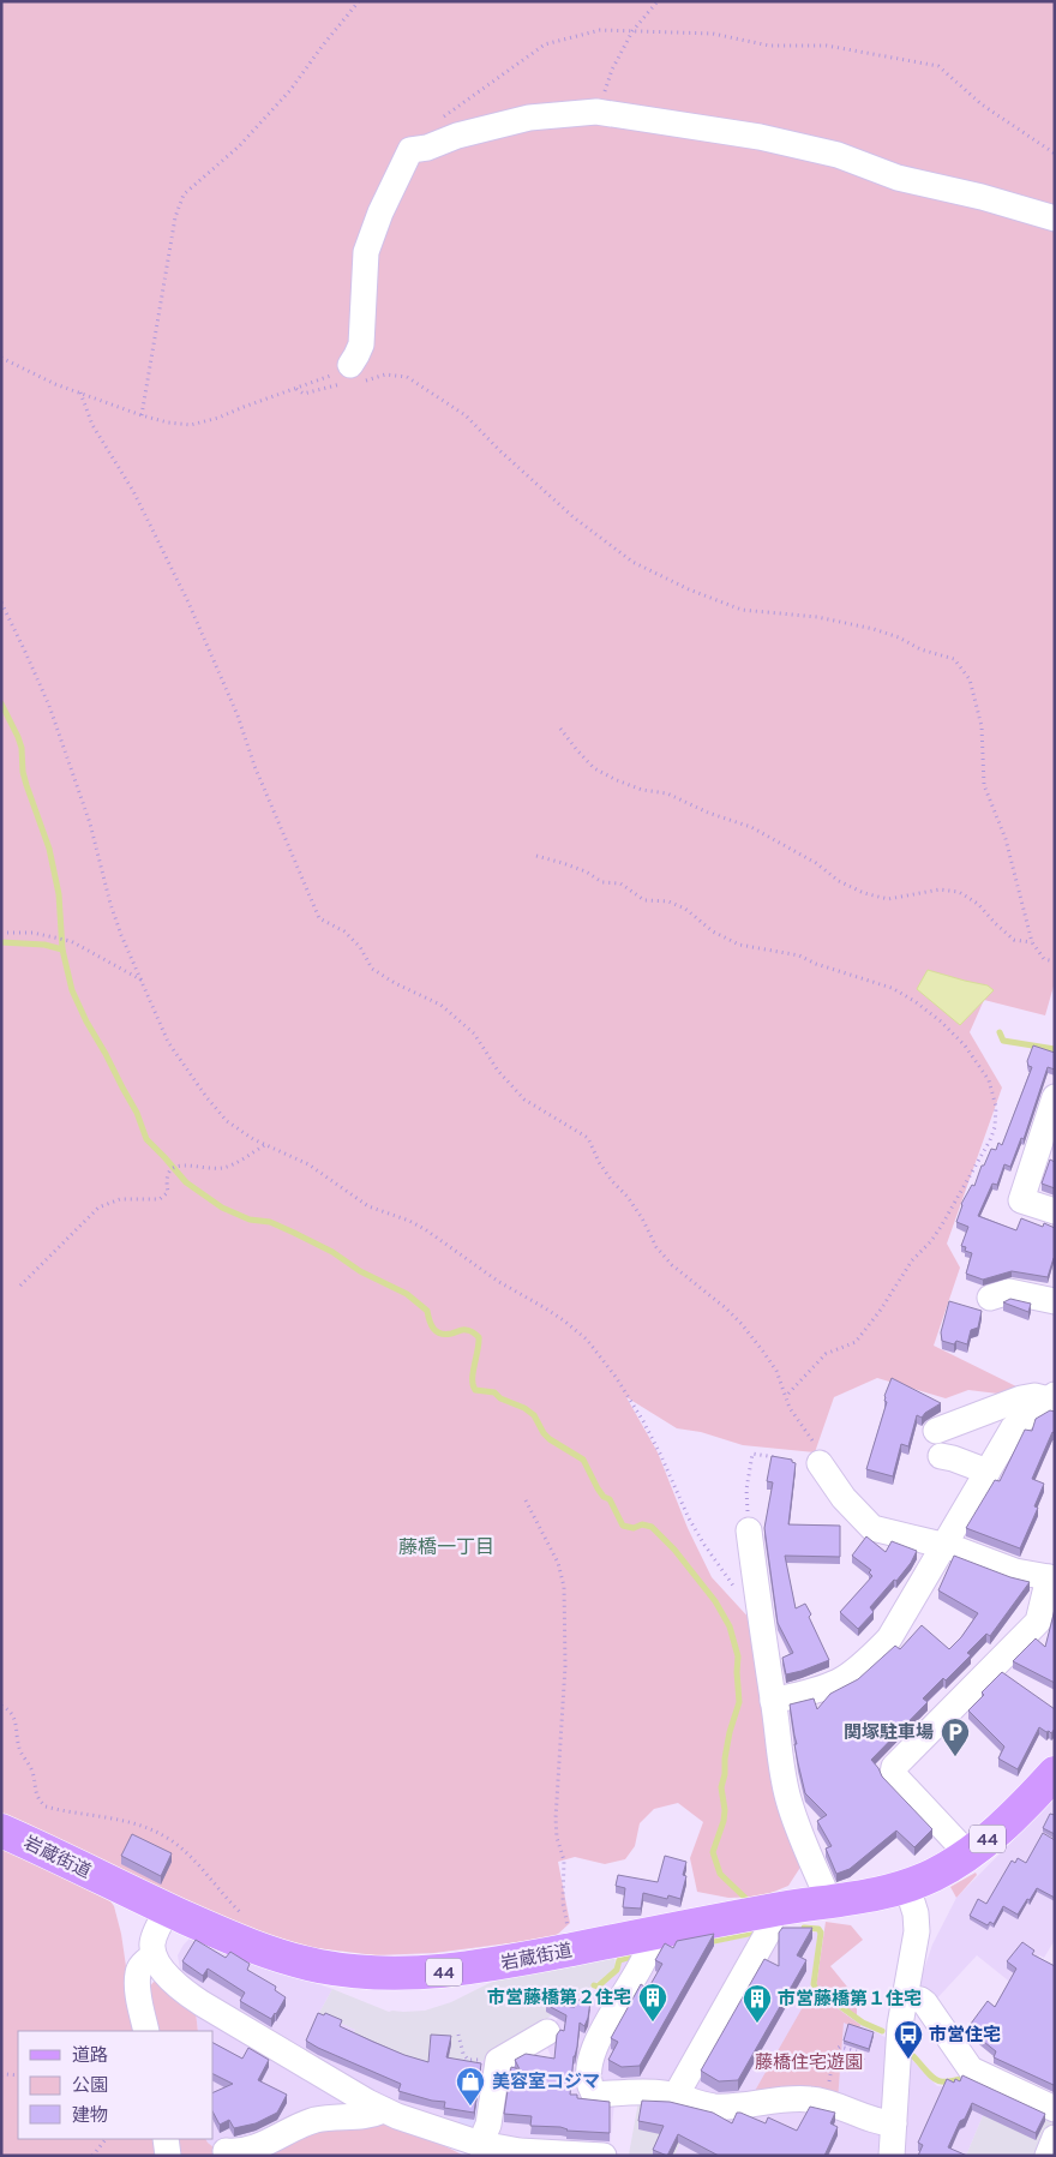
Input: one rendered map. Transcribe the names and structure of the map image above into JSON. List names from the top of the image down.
{
  "streets": {
    "main road": ["44", "岩蔵街道"]
  },
  "districts": ["藤橋一丁目"],
  "parks": ["藤橋住宅遊園"],
  "places": {
    "parking": ["関塚駐車場"],
    "building": ["市営藤橋第２住宅", "市営藤橋第１住宅"],
    "bus stop": ["市営住宅"],
    "shop": ["美容室コジマ"]
  },
  "legend": ["道路", "公園", "建物"]
}
